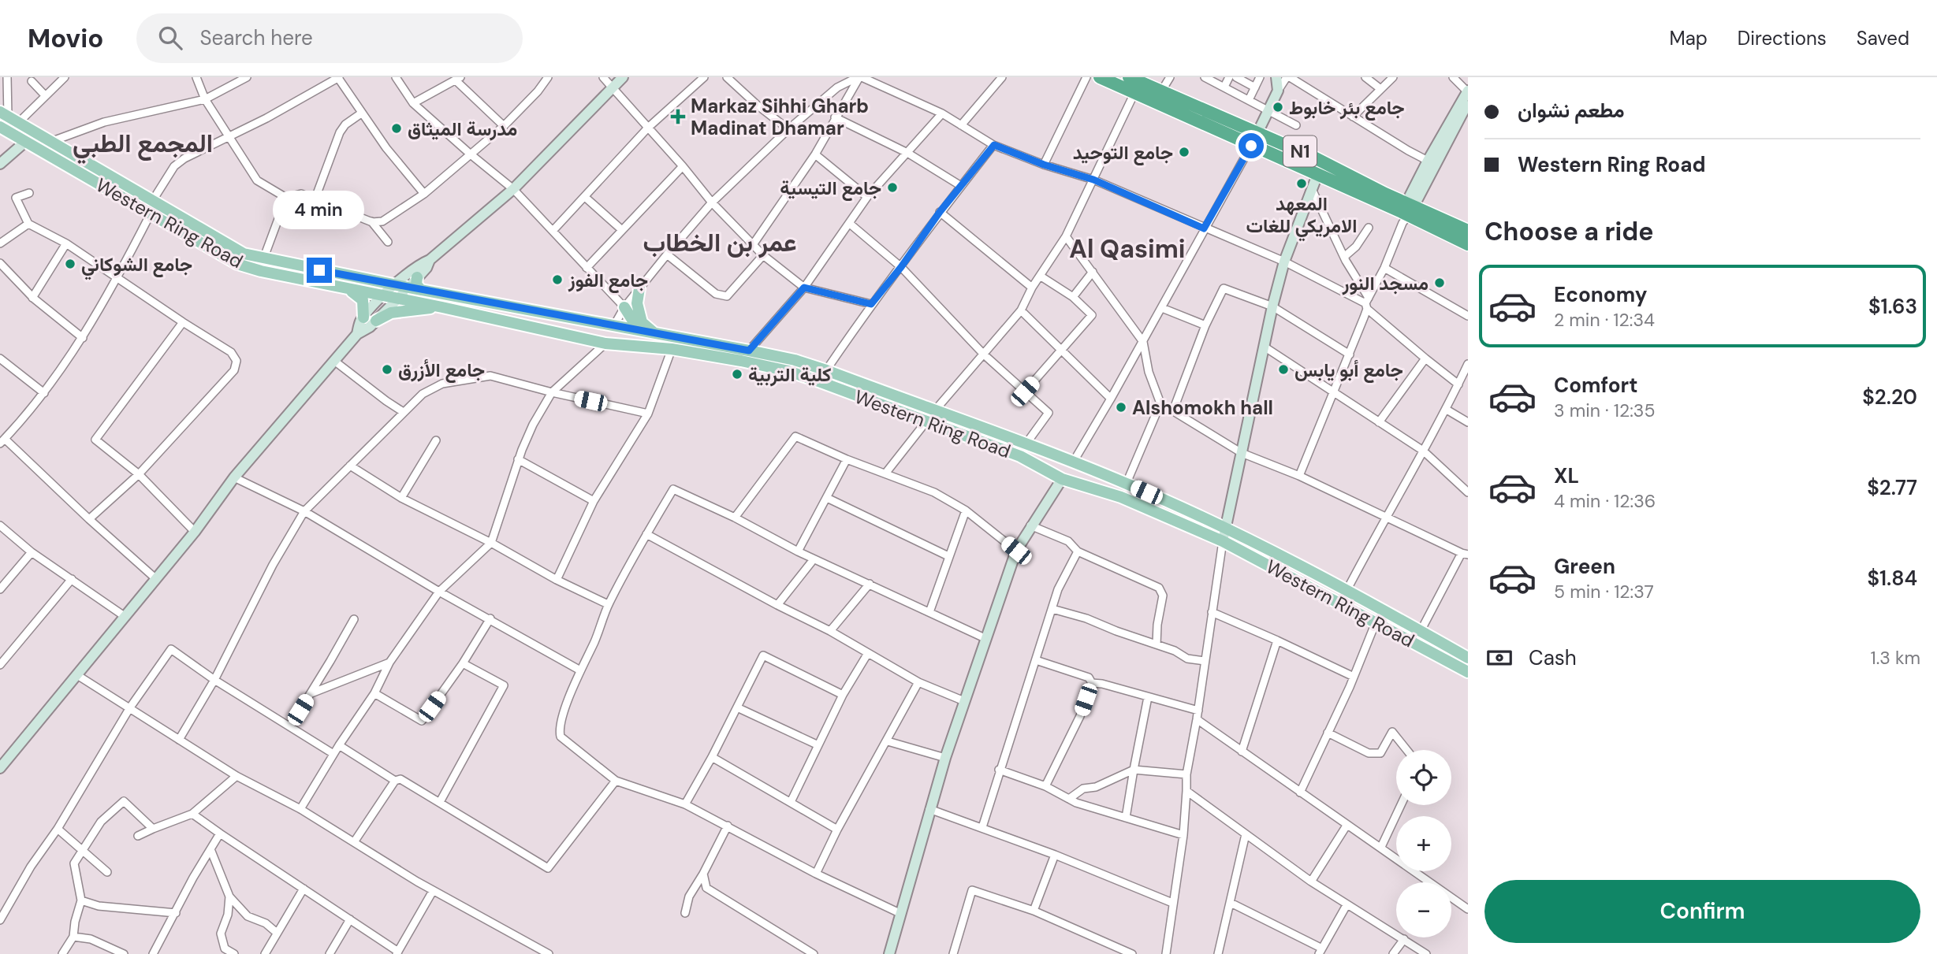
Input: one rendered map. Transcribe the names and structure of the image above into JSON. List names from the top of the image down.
{
  "streets": {
    "highway": ["N1"],
    "main road": ["Western Ring Road"]
  },
  "districts": ["المجمع الطبي", "عمر بن الخطاب", "Al Qasimi"],
  "places": {
    "other": [
      "جامع بئر خابوط",
      "مدرسة الميثاق",
      "جامع التوحيد",
      "المعهد الامريكي للغات",
      "جامع التيسية",
      "جامع الشوكاني",
      "جامع الفوز",
      "مسجد النور",
      "جامع الأزرق",
      "جامع أبو يابس",
      "كلية التربية",
      "Alshomokh hall"
    ],
    "health": ["Markaz Sihhi Gharb Madinat Dhamar"]
  },
  "page": {
    "header": "Movio",
    "search": "Search here",
    "nav": ["Map", "Directions", "Saved"],
    "banner": ["مطعم نشوان", "Western Ring Road"],
    "bubble": "4 min",
    "heading": "Choose a ride",
    "list": [
      {
        "name": "Economy",
        "note": "2 min · 12:34",
        "value": "$1.63"
      },
      {
        "name": "Comfort",
        "note": "3 min · 12:35",
        "value": "$2.20"
      },
      {
        "name": "XL",
        "note": "4 min · 12:36",
        "value": "$2.77"
      },
      {
        "name": "Green",
        "note": "5 min · 12:37",
        "value": "$1.84"
      }
    ],
    "pay": ["Cash", "1.3 km"],
    "map_buttons": ["+", "−"],
    "buttons": "Confirm"
  }
}
